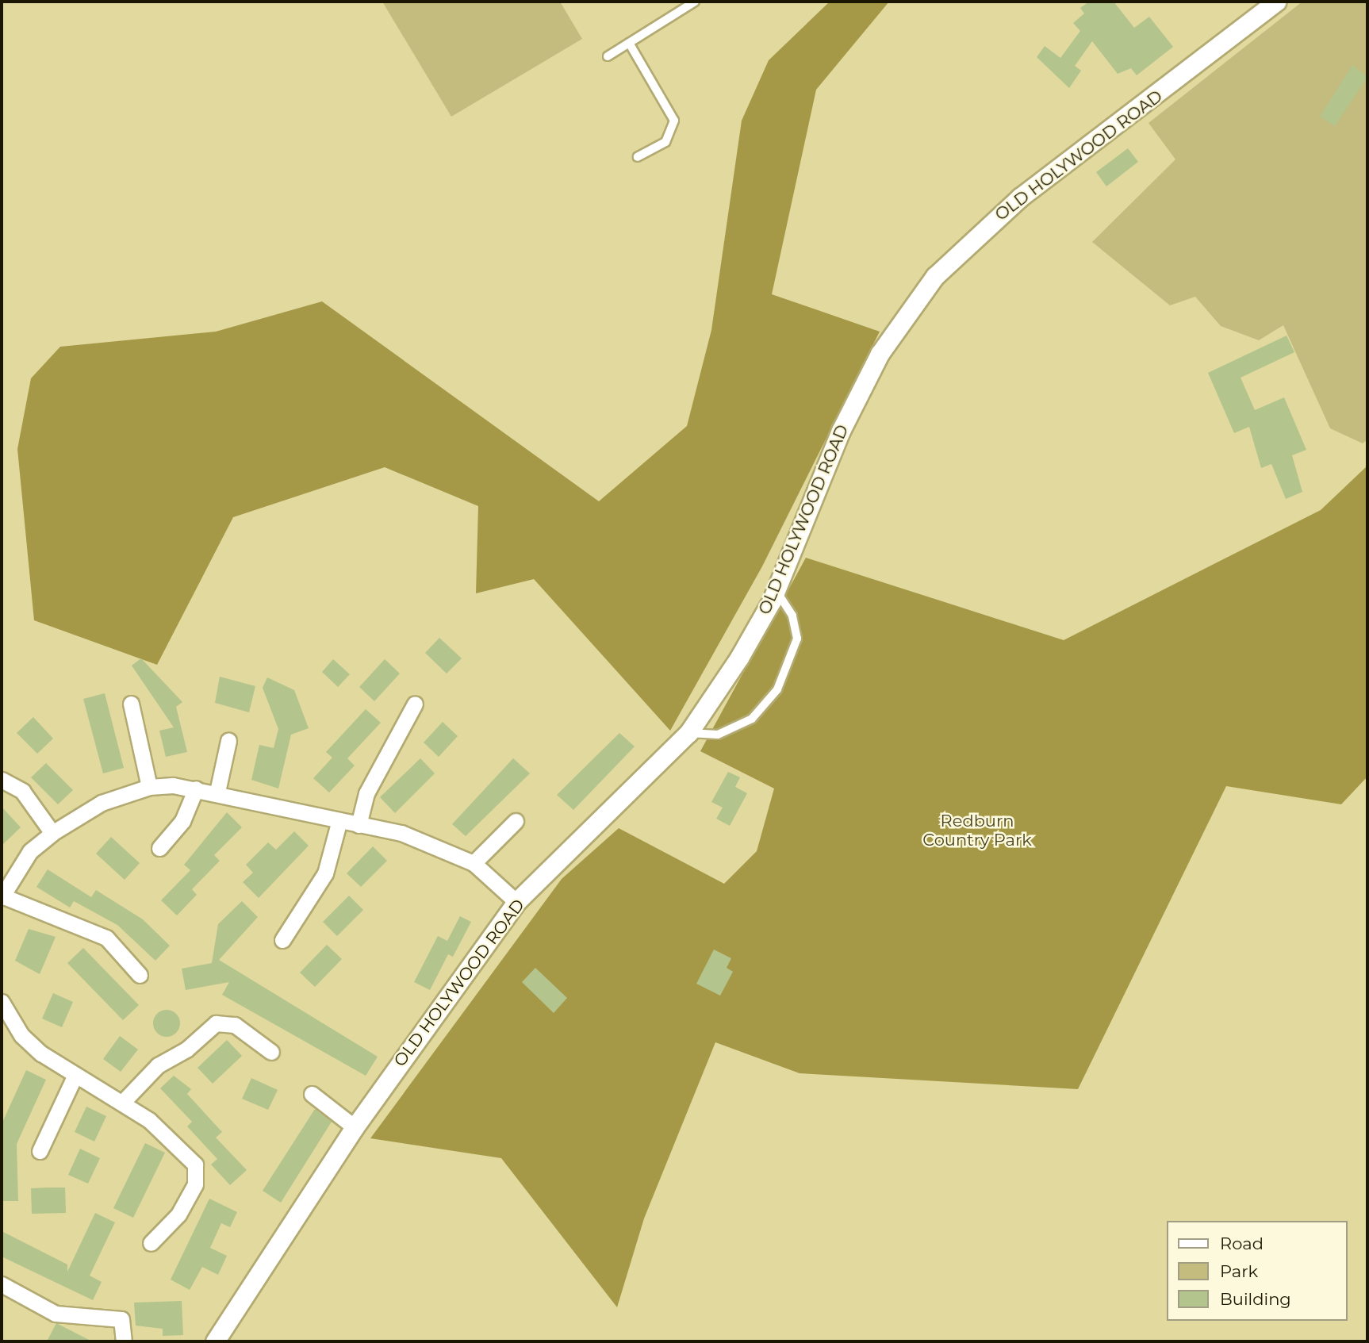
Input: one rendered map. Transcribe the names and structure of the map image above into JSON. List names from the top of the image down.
{
  "streets": {
    "street": ["OLD HOLYWOOD ROAD"]
  },
  "parks": ["Redburn Country Park"],
  "legend": ["Road", "Park", "Building"]
}
